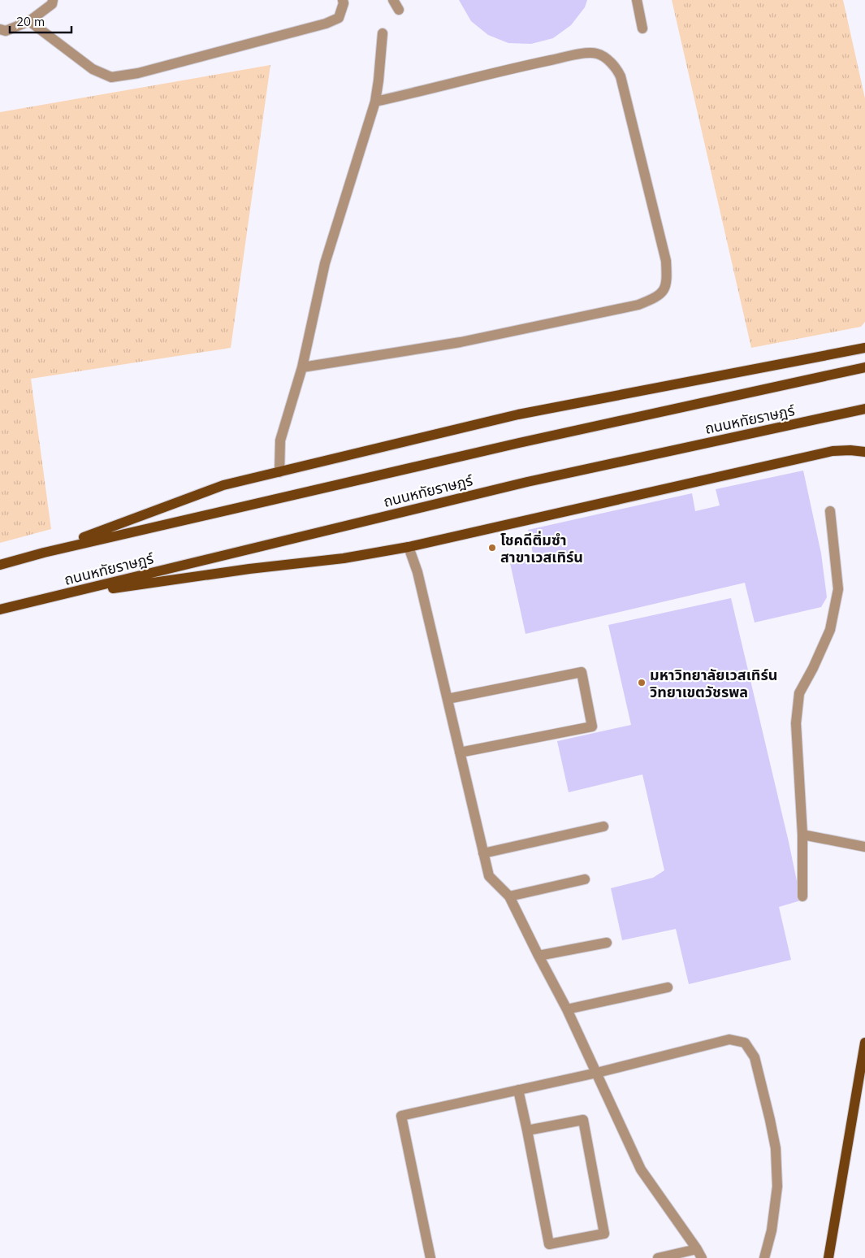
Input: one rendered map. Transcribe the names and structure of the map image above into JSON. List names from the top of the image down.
{
  "streets": {
    "main road": ["ถนนหทัยราษฎร์"]
  },
  "places": ["โชคดีติ่มซำ สาขาเวสเทิร์น", "มหาวิทยาลัยเวสเทิร์น วิทยาเขตวัชรพล"],
  "scale_bar": "20 m"
}
